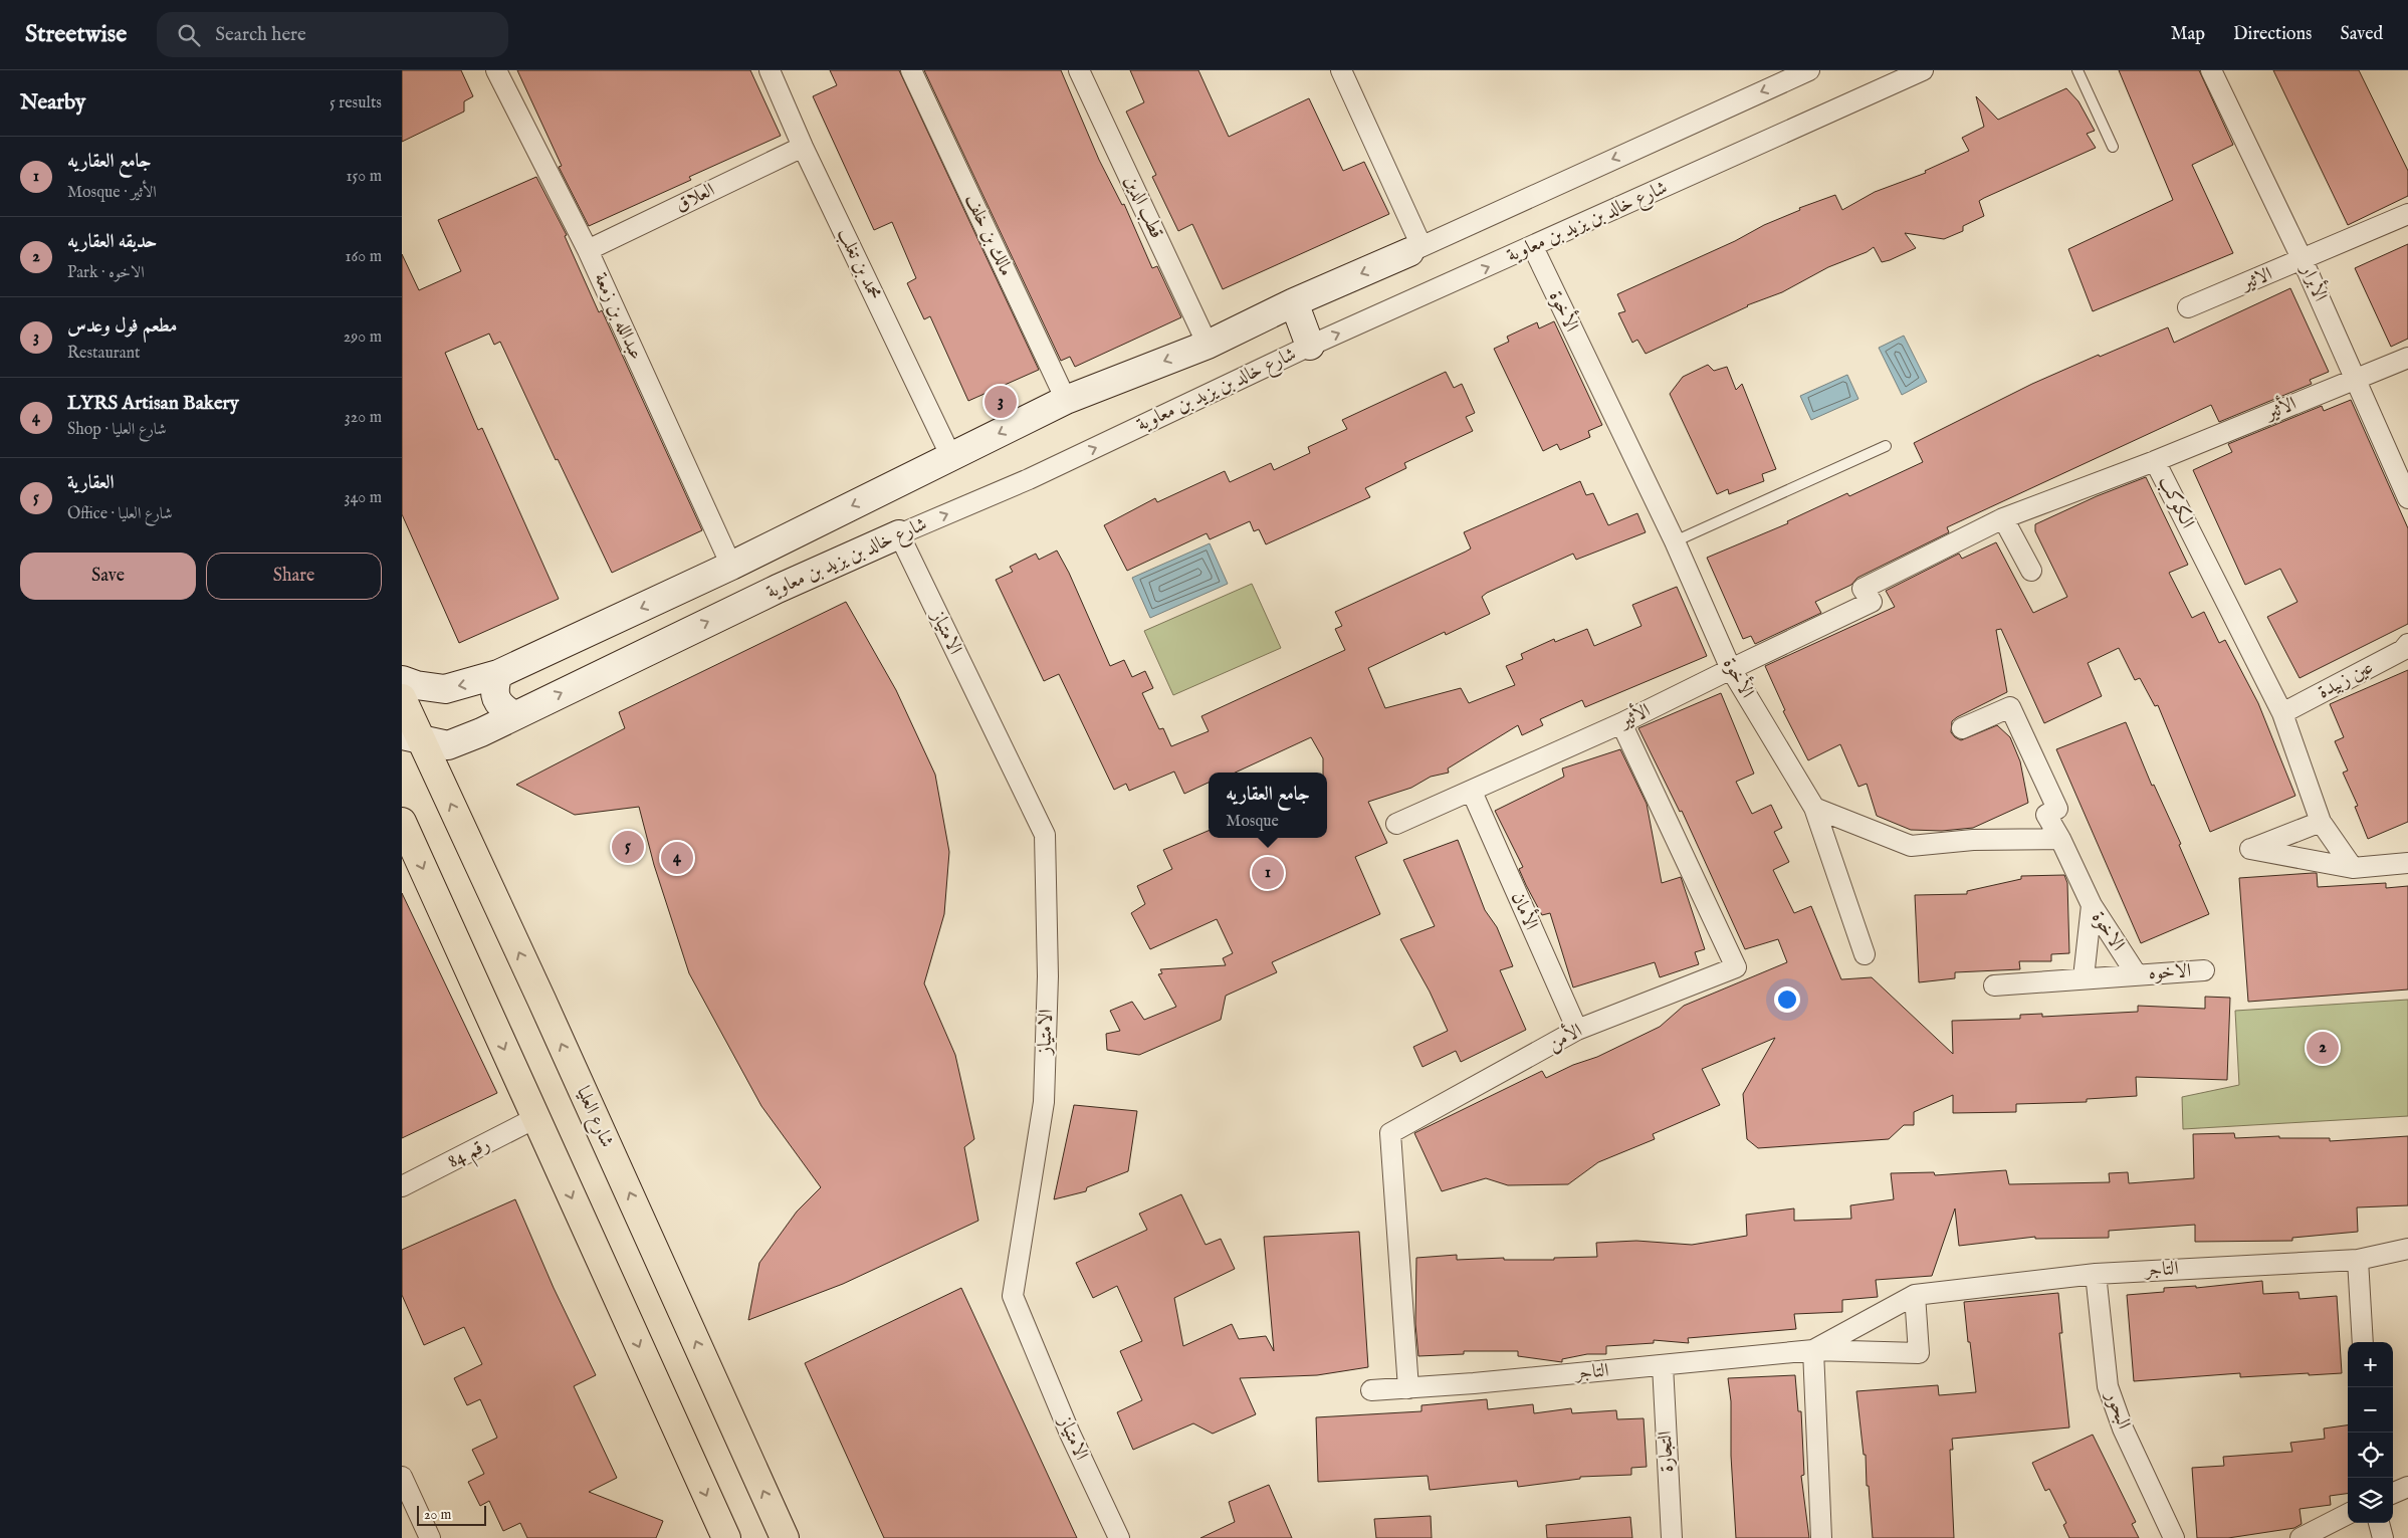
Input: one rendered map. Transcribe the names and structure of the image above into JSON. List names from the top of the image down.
{
  "streets": {
    "main road": ["شارع خالد بن يزيد بن معاوية", "شارع العليا"],
    "street": [
      "العلاق",
      "قطب الدين",
      "مالك بن خلف",
      "محمد بن تغلب",
      "الاثير",
      "الأبرار",
      "الأخوة",
      "عبدالله بن زمعة",
      "الأثير",
      "الكوكب",
      "الامتياز",
      "عين زبيدة",
      "الأمان",
      "الاخوة",
      "الاخوه",
      "الأمن",
      "رقم 84",
      "التاجر",
      "البحور",
      "التجارة"
    ]
  },
  "crossings": [
    ["العلاق", "محمد بن تغلب"],
    ["العلاق", "عبدالله بن زمعة"],
    ["شارع خالد بن يزيد بن معاوية", "الأخوة"],
    ["شارع خالد بن يزيد بن معاوية", "الامتياز"],
    ["شارع خالد بن يزيد بن معاوية", "شارع العليا"],
    ["الاثير", "الأبرار"],
    ["الأبرار", "الأثير"],
    ["الأخوة", "الأثير"],
    ["الأثير", "الكوكب"],
    ["الأثير", "الأمان"],
    ["الأثير", "الأمن"],
    ["الكوكب", "عين زبيدة"],
    ["الأمان", "الأمن"],
    ["الاخوة", "الاخوه"],
    ["الأمن", "التاجر"],
    ["التاجر", "البحور"],
    ["التاجر", "التجارة"]
  ],
  "one_way": ["شارع خالد بن يزيد بن معاوية"],
  "scale_bar": "20 m",
  "page": {
    "header": "Streetwise",
    "search": "Search here",
    "nav": ["Map", "Directions", "Saved"],
    "heading": ["Nearby", "5 results"],
    "list": [
      {
        "mark": "1",
        "name": "جامع العقاريه",
        "note": "Mosque · الأثير",
        "value": "150 m"
      },
      {
        "mark": "2",
        "name": "حديقه العقاريه",
        "note": "Park · الاخوه",
        "value": "160 m"
      },
      {
        "mark": "3",
        "name": "مطعم فول وعدس",
        "note": "Restaurant",
        "value": "290 m"
      },
      {
        "mark": "4",
        "name": "LYRS Artisan Bakery",
        "note": "Shop · شارع العليا",
        "value": "320 m"
      },
      {
        "mark": "5",
        "name": "العقارية",
        "note": "Office · شارع العليا",
        "value": "340 m"
      }
    ],
    "pins": [
      "3",
      "5",
      "4",
      "1",
      "2"
    ],
    "buttons": ["Save", "Share"],
    "popup": ["جامع العقاريه", "Mosque"],
    "map_buttons": ["+", "−"],
    "scale": "20 m"
  }
}
